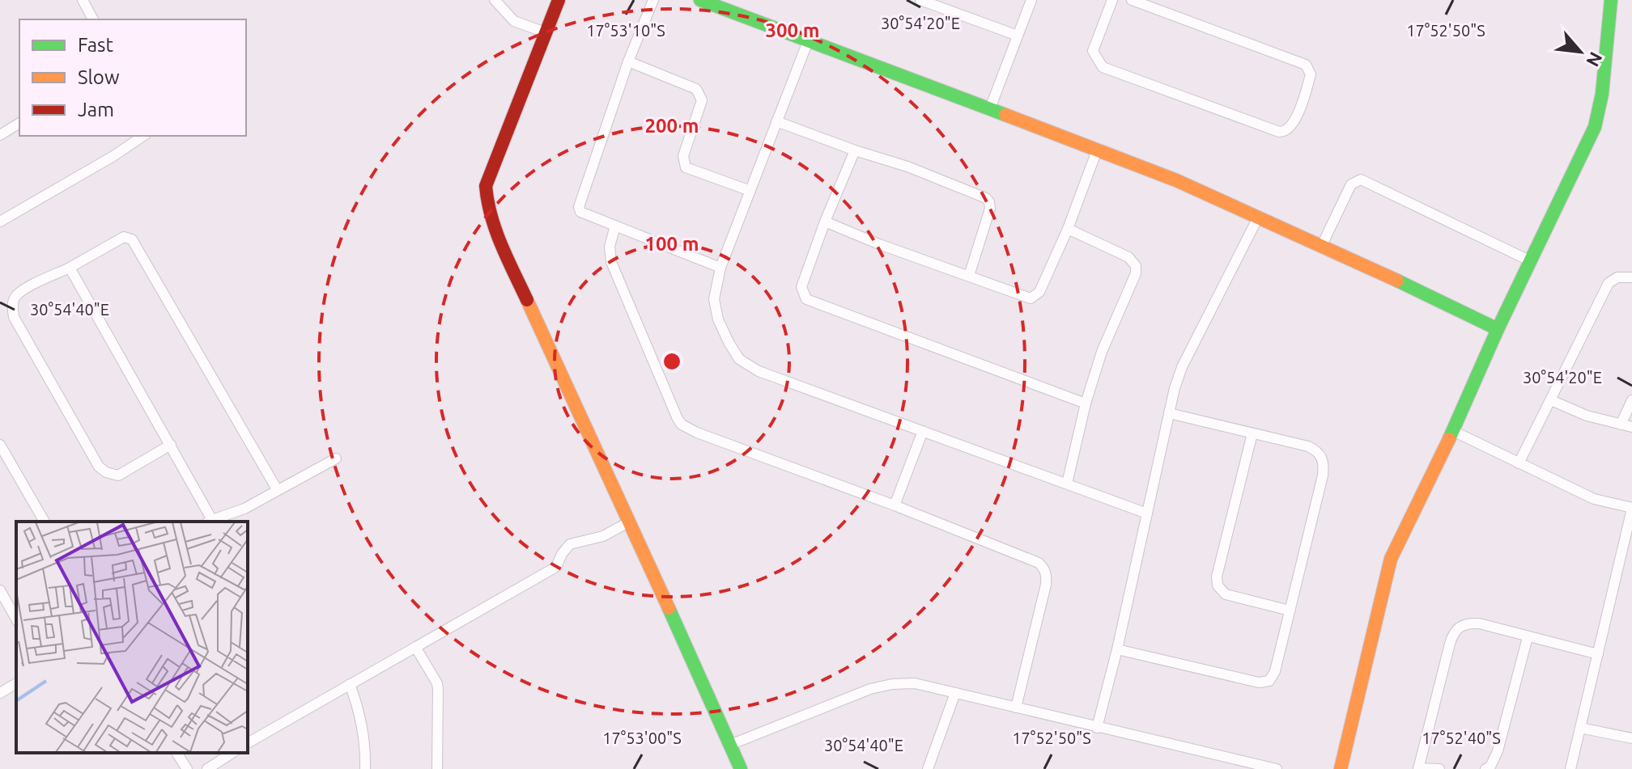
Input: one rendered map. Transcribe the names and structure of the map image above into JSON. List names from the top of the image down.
{
  "legend": ["Fast", "Slow", "Jam"],
  "north": "bottom right",
  "coordinates": [
    "30°54'20\"E",
    "17°53'10\"S",
    "17°52'50\"S",
    "30°54'40\"E",
    "17°53'00\"S",
    "17°52'40\"S"
  ],
  "rings": ["300 m", "200 m", "100 m"]
}
